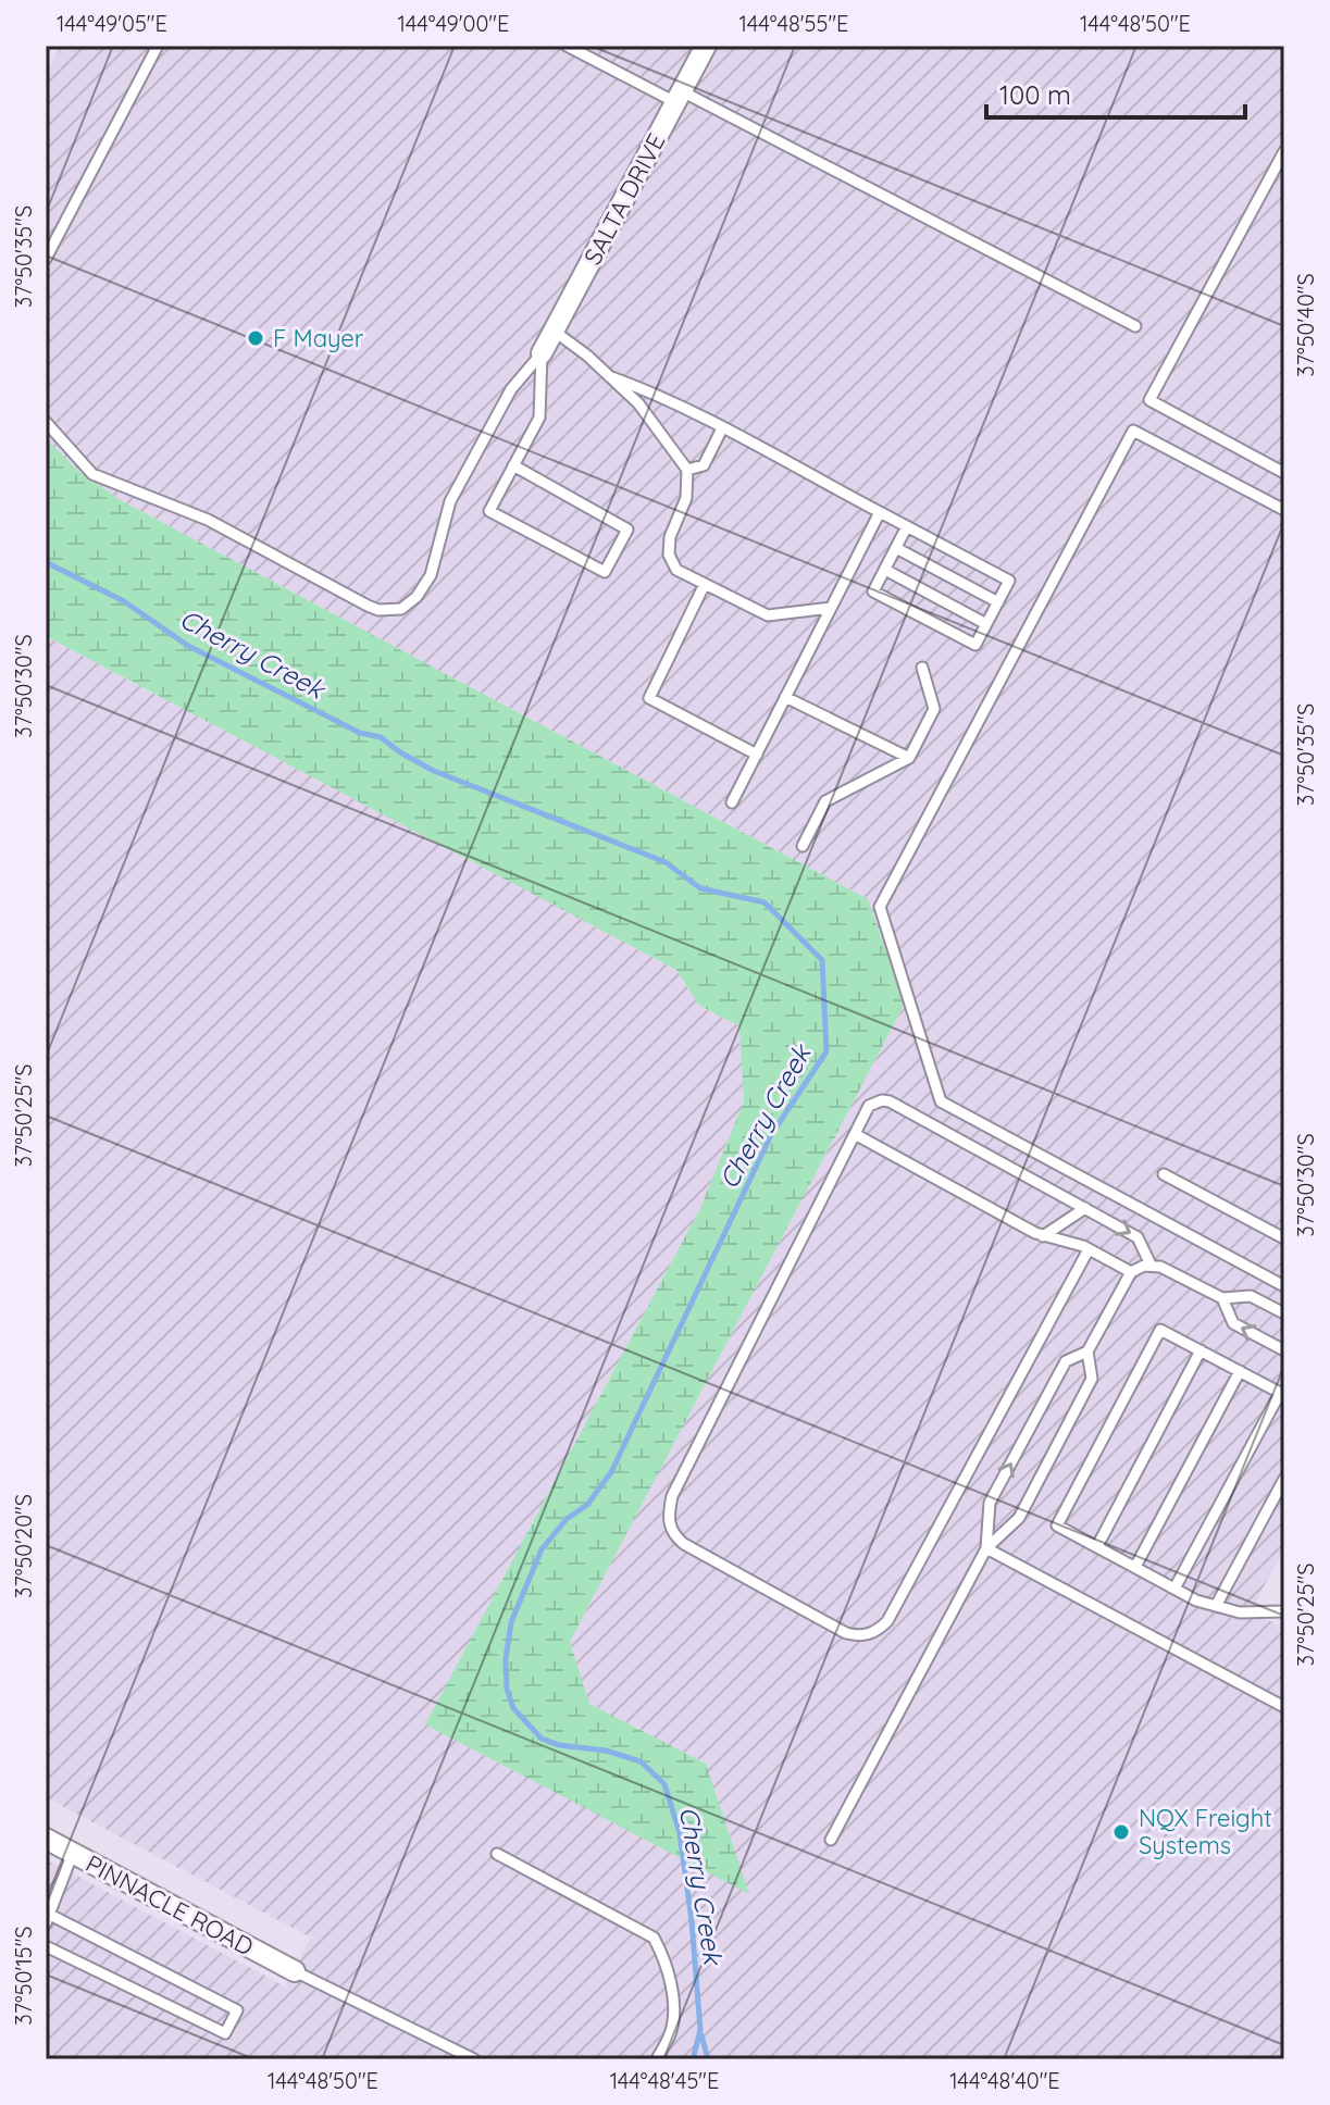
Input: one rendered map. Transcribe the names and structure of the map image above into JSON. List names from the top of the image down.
{
  "streets": {
    "street": ["SALTA DRIVE", "PINNACLE ROAD"]
  },
  "water": ["Cherry Creek"],
  "places": ["F Mayer", "NQX Freight Systems"],
  "scale_bar": "100 m",
  "coordinates": [
    "144°49'05\"E",
    "144°49'00\"E",
    "144°48'55\"E",
    "144°48'50\"E",
    "37°50'35\"S",
    "37°50'40\"S",
    "37°50'30\"S",
    "37°50'25\"S",
    "37°50'20\"S",
    "37°50'15\"S",
    "144°48'45\"E",
    "144°48'40\"E"
  ]
}
